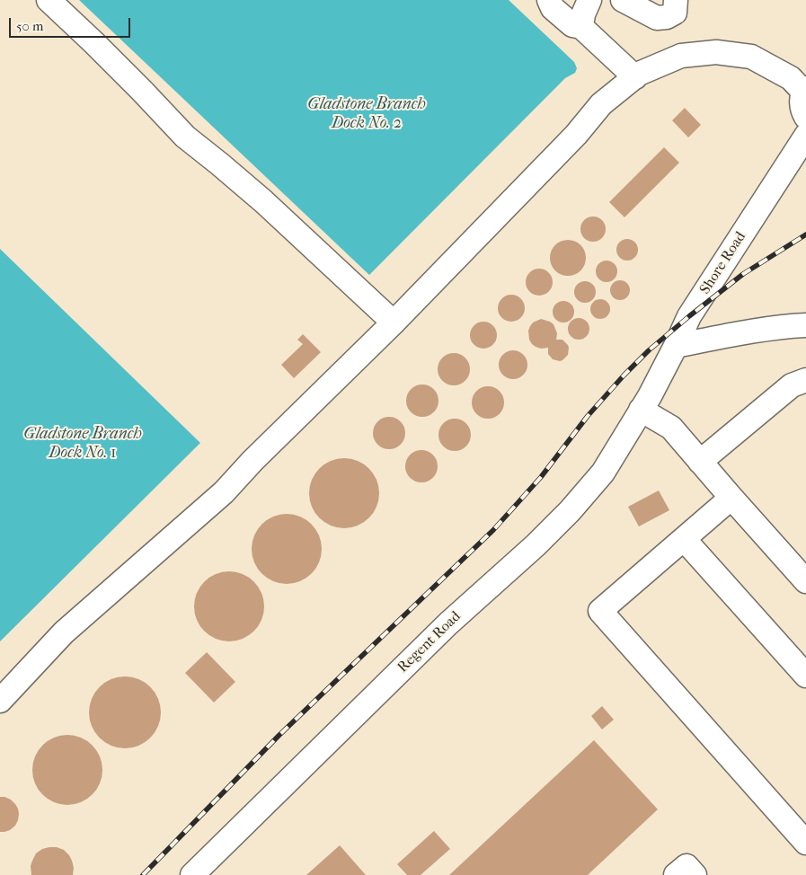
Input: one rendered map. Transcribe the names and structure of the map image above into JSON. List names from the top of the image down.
{
  "streets": {
    "street": ["Shore Road", "Regent Road"]
  },
  "crossings": [
    ["Shore Road", "Regent Road"]
  ],
  "water": ["Gladstone Branch Dock No. 2", "Gladstone Branch Dock No. 1"],
  "scale_bar": "50 m"
}
